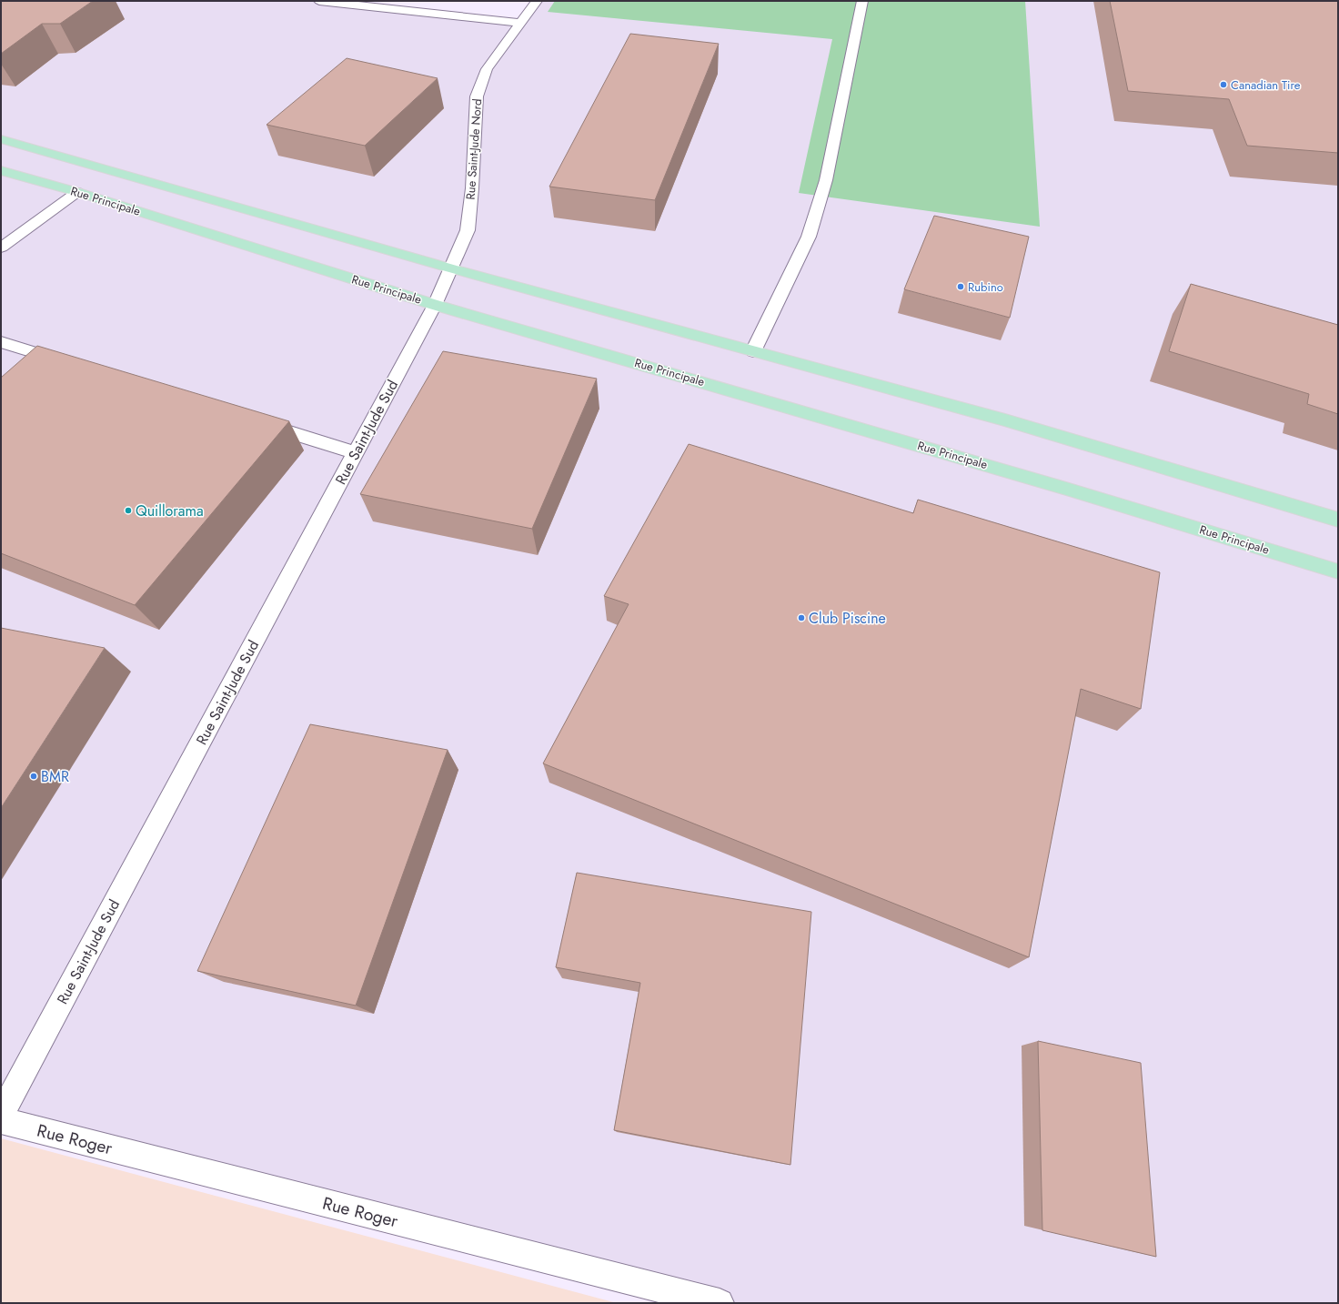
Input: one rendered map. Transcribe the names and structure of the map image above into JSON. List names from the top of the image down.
{
  "streets": {
    "main road": ["Rue Principale"],
    "street": ["Rue Saint-Jude Nord", "Rue Saint-Jude Sud", "Rue Roger"]
  },
  "crossings": [
    ["Rue Saint-Jude Nord", "Rue Saint-Jude Sud"],
    ["Rue Principale", "Rue Saint-Jude Sud"]
  ],
  "places": [
    "Canadian Tire",
    "Rubino",
    "Quillorama",
    "Club Piscine",
    "BMR"
  ]
}
